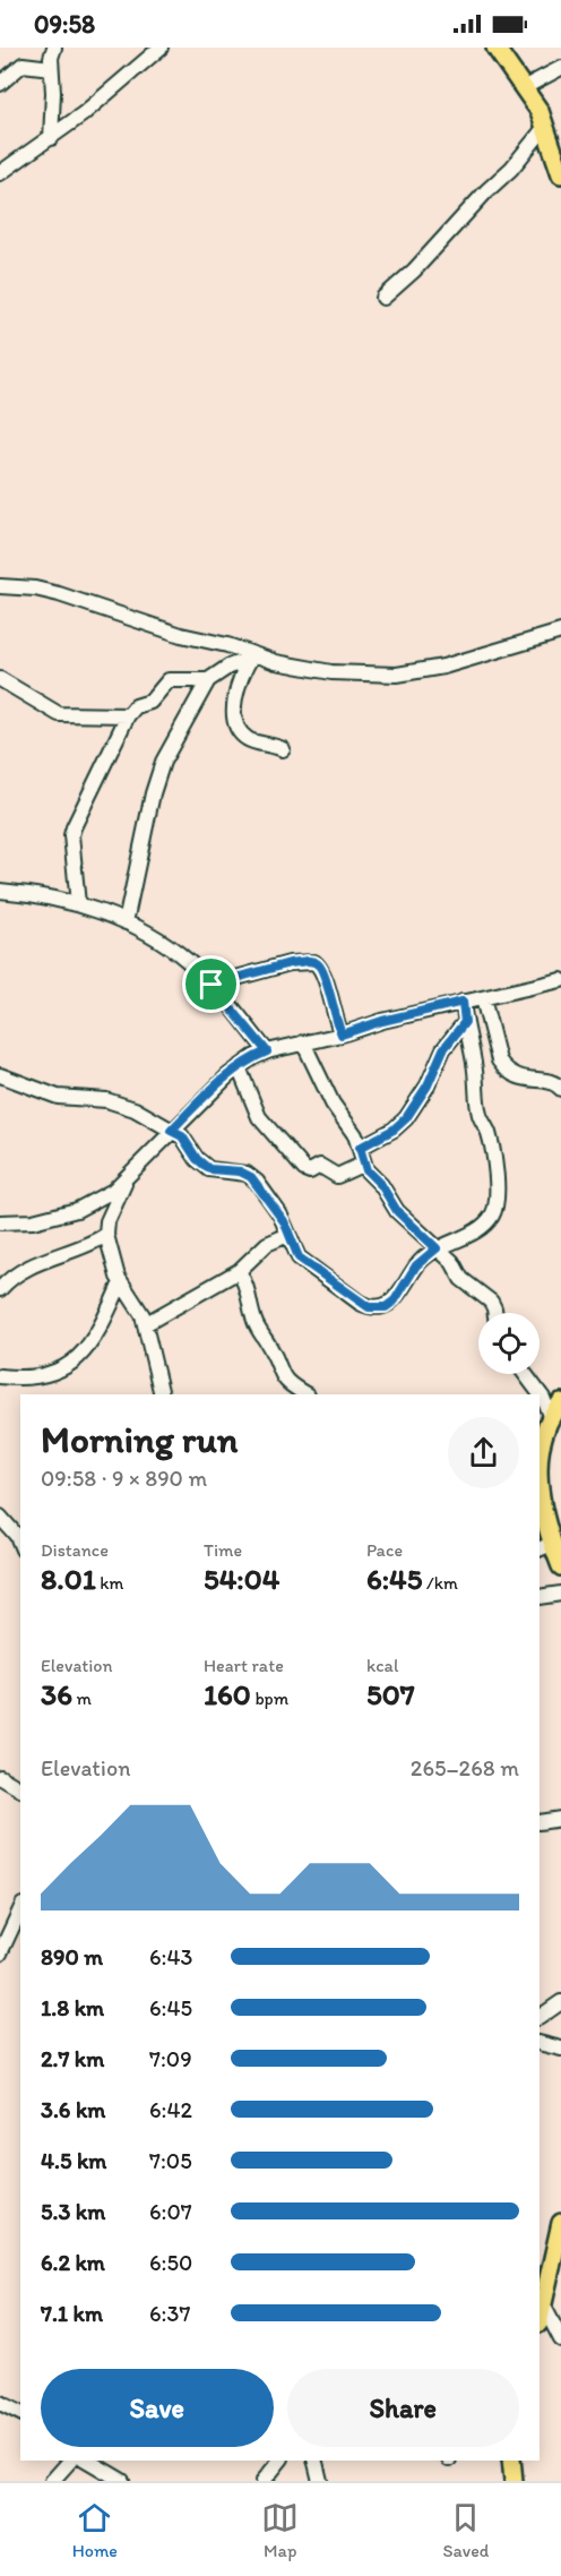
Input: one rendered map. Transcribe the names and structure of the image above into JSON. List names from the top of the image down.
{
  "page": {
    "status": "09:58",
    "heading": ["Morning run", "09:58 · 9 × 890 m"],
    "stats": [
      ["Distance", "8.01 km"],
      ["Time", "54:04"],
      ["Pace", "6:45 /km"],
      ["Elevation", "36 m"],
      ["Heart rate", "160 bpm"],
      ["kcal", "507"]
    ],
    "chart": ["Elevation", "265–268 m"],
    "list": [
      {
        "name": "890 m",
        "note": "6:43"
      },
      {
        "name": "1.8 km",
        "note": "6:45"
      },
      {
        "name": "2.7 km",
        "note": "7:09"
      },
      {
        "name": "3.6 km",
        "note": "6:42"
      },
      {
        "name": "4.5 km",
        "note": "7:05"
      },
      {
        "name": "5.3 km",
        "note": "6:07"
      },
      {
        "name": "6.2 km",
        "note": "6:50"
      },
      {
        "name": "7.1 km",
        "note": "6:37"
      }
    ],
    "buttons": ["Save", "Share"],
    "tabs": ["Home", "Map", "Saved"]
  }
}
